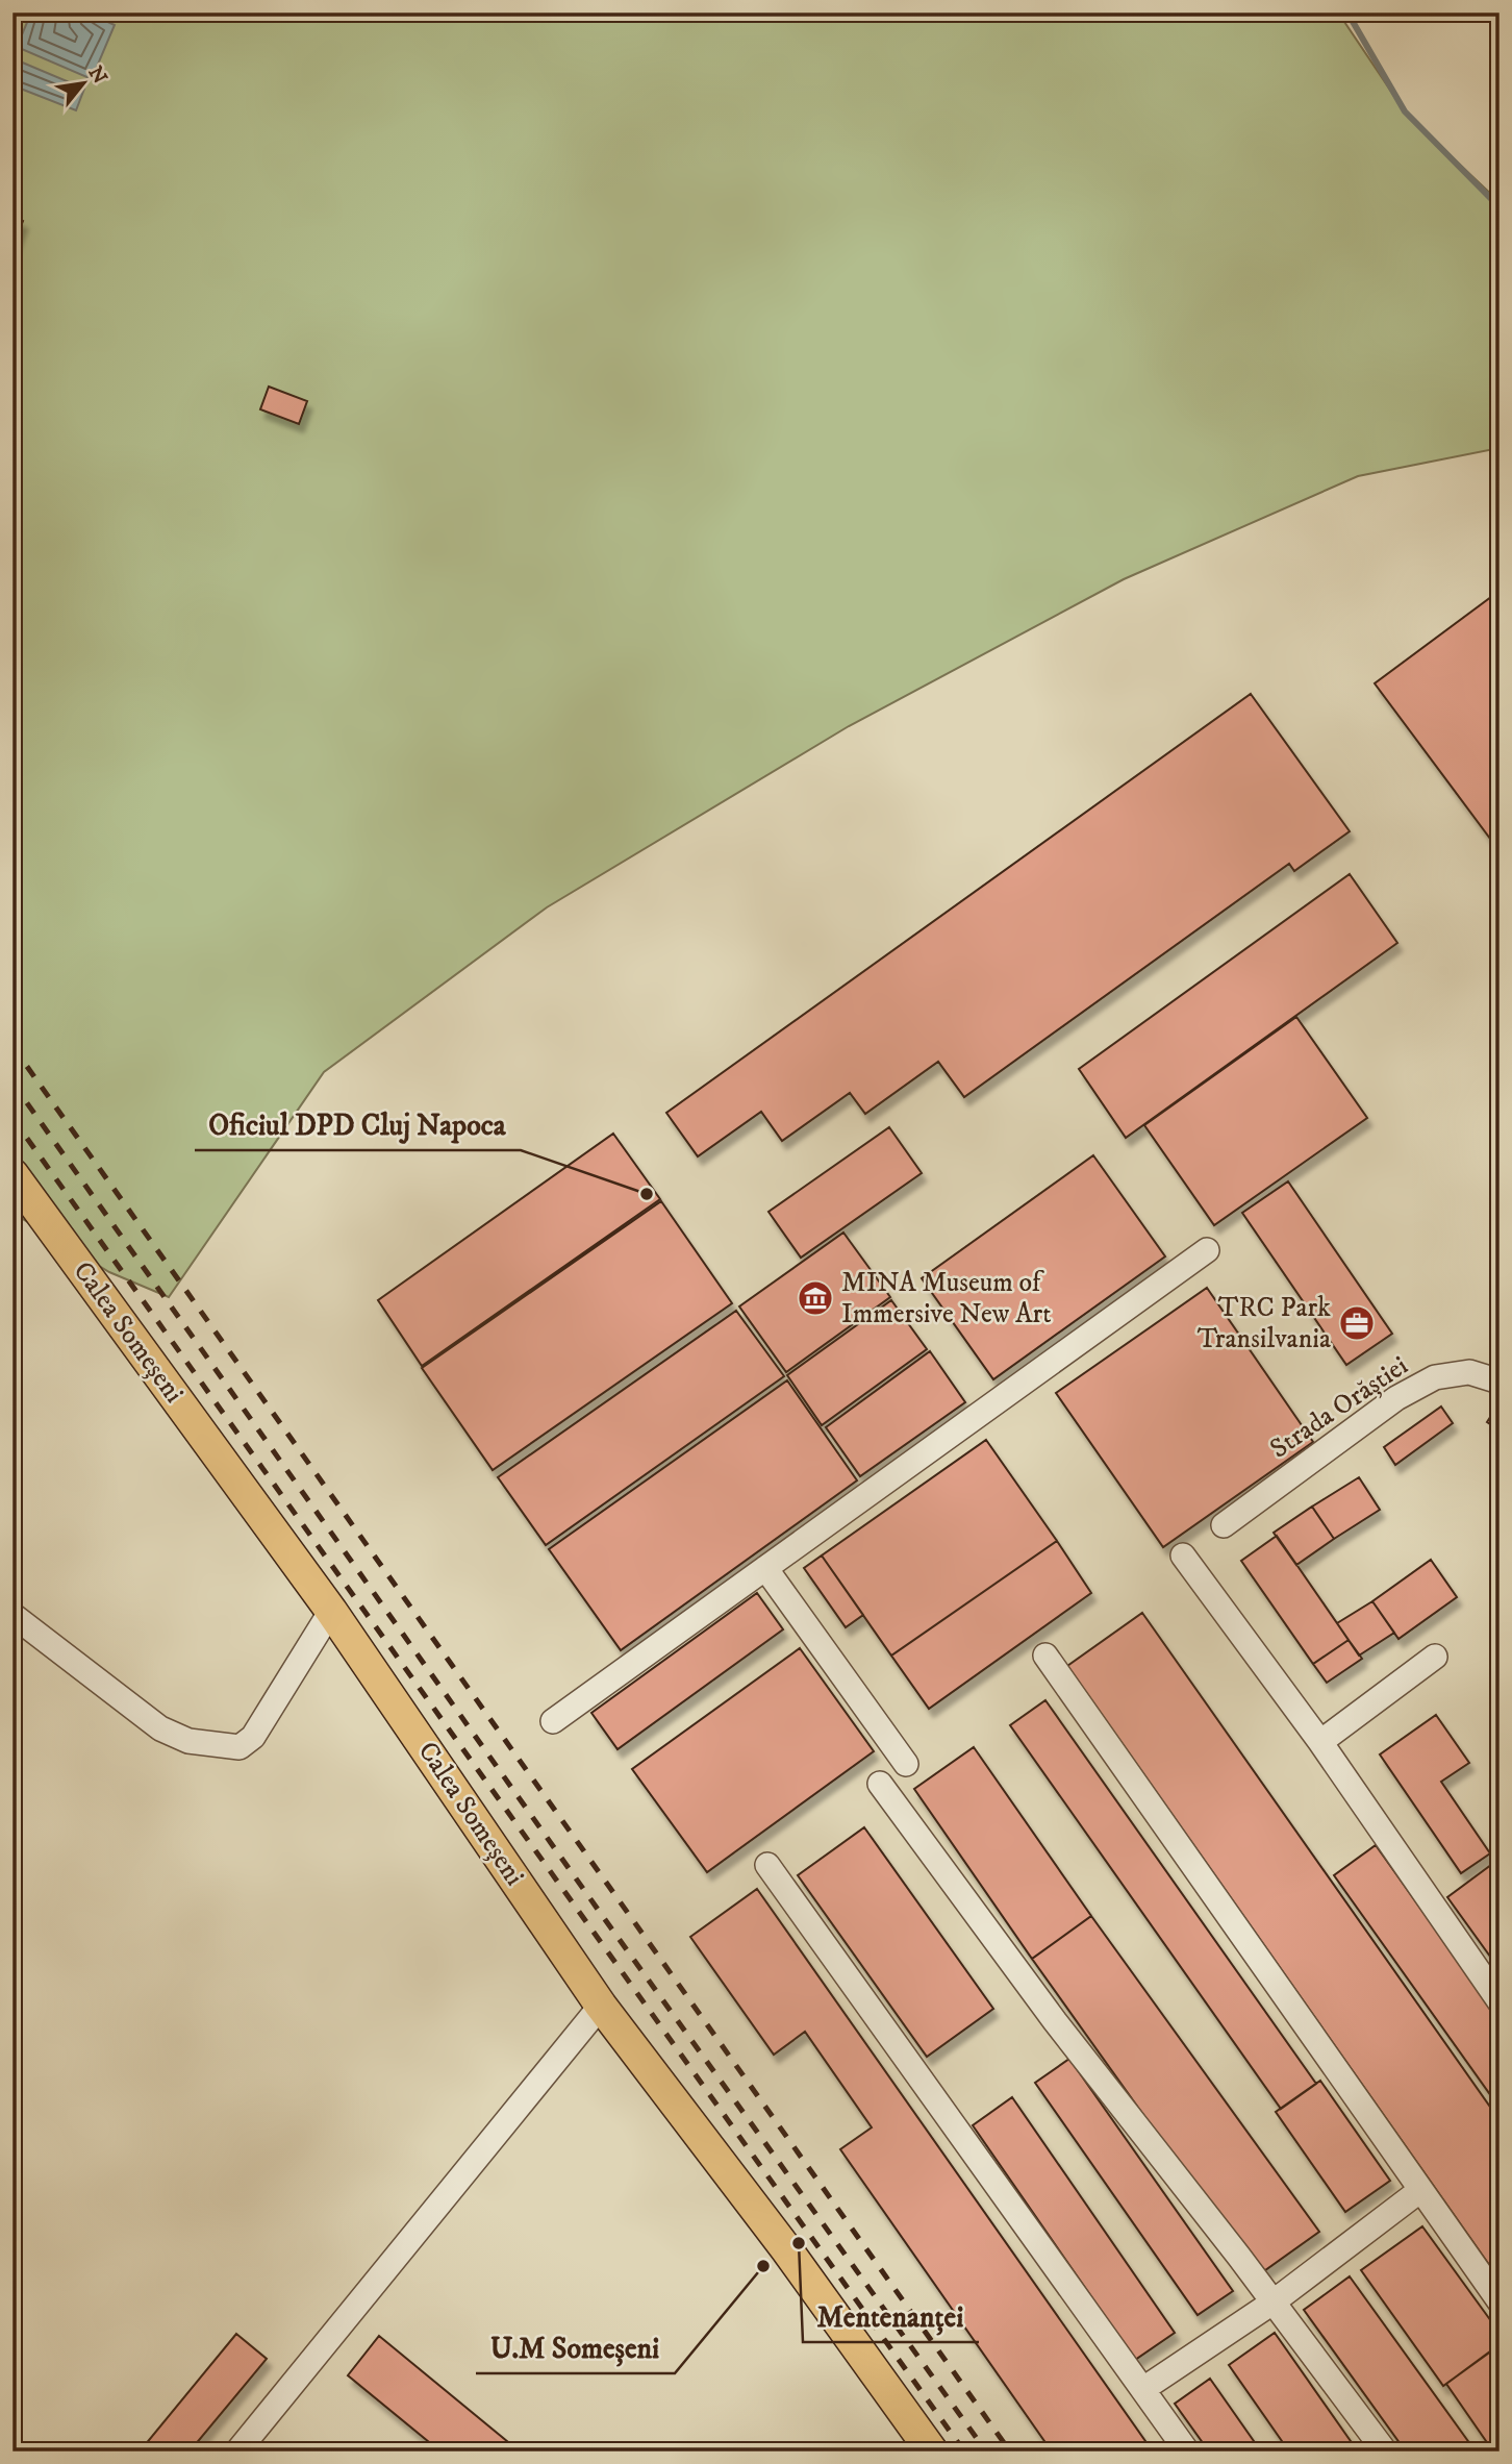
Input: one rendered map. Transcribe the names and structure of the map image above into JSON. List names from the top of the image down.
{
  "streets": {
    "main road": ["Calea Someșeni"],
    "street": ["Strada Orăștiei"]
  },
  "places": {
    "other": ["Oficiul DPD Cluj Napoca", "Mentenanței", "U.M Someșeni"],
    "museum": ["MINA Museum of Immersive New Art"],
    "office": ["TRC Park Transilvania"]
  },
  "north": "top right"
}
